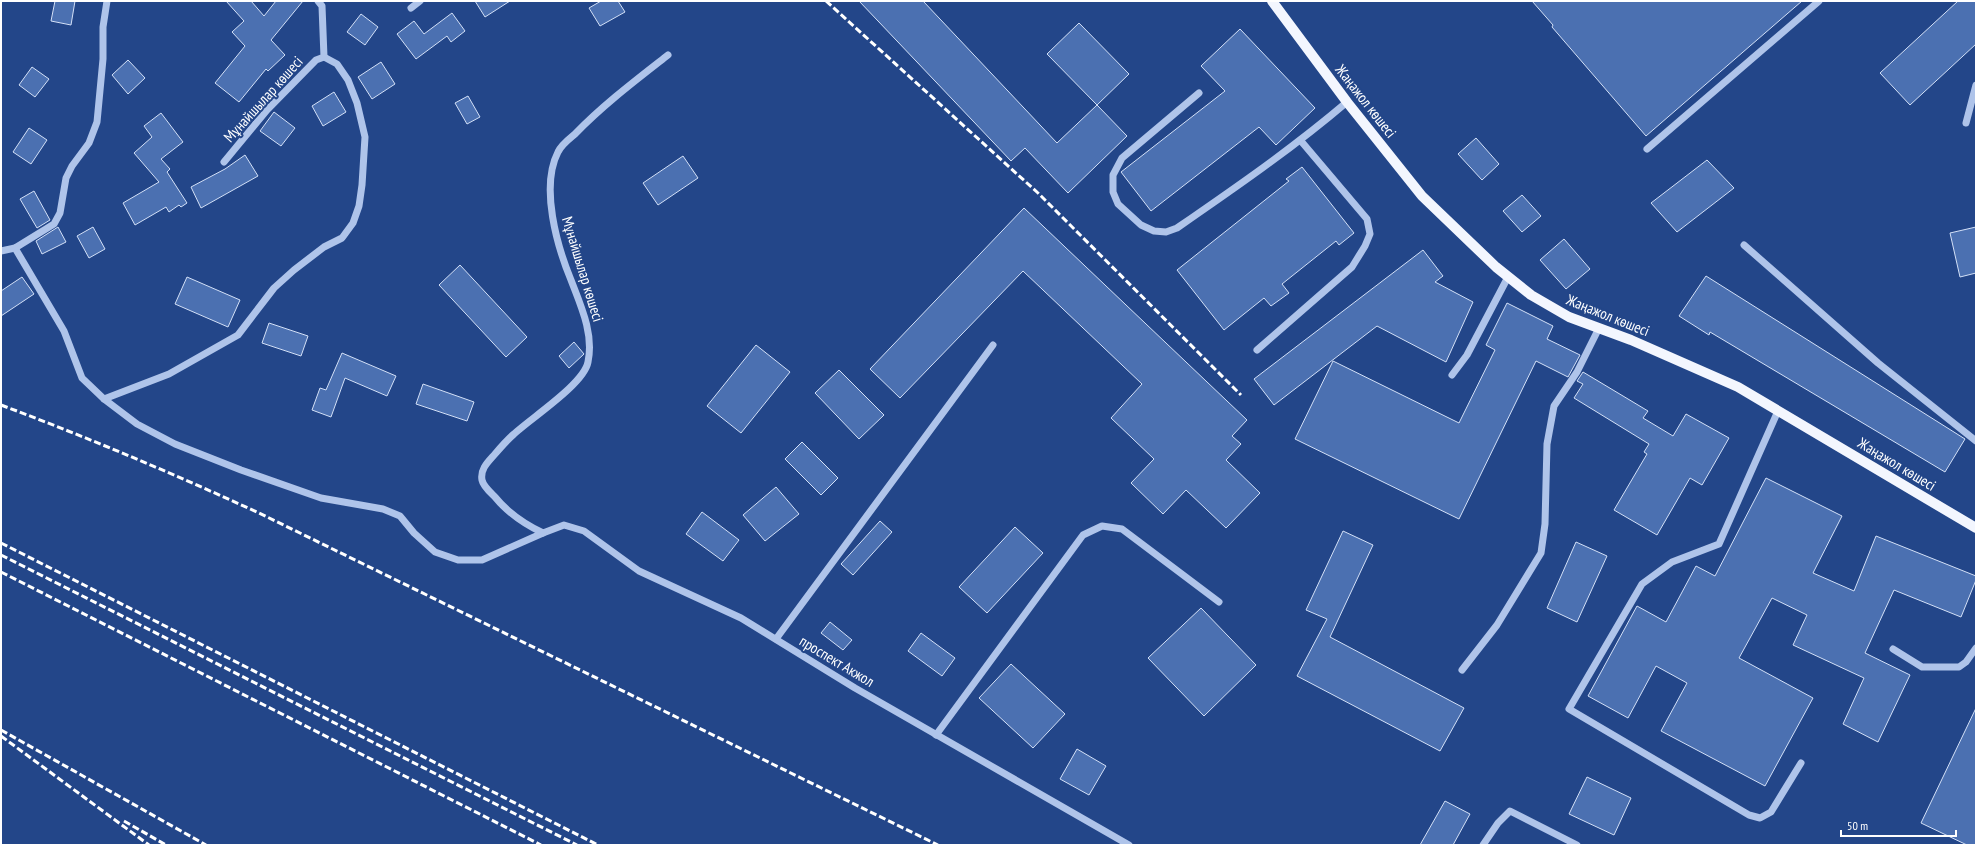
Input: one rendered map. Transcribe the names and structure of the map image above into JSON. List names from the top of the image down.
{
  "streets": {
    "main road": ["Жаңажол көшесі"],
    "street": ["Мұнайшылар көшесі", "проспект Акжол"]
  },
  "crossings": [
    ["Мұнайшылар көшесі", "проспект Акжол"]
  ],
  "scale_bar": "50 m"
}
